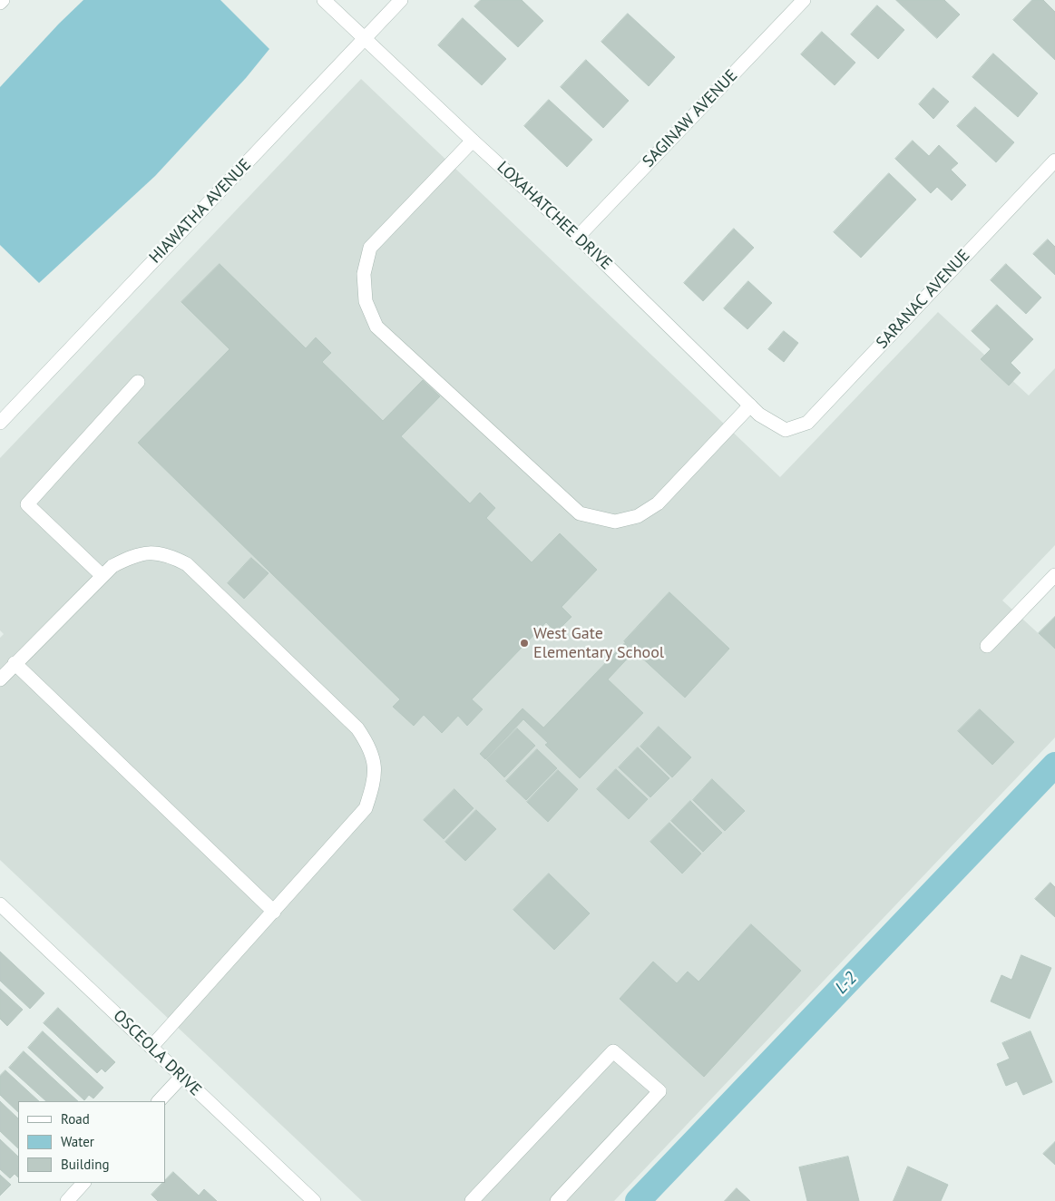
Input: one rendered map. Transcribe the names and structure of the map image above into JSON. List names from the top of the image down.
{
  "streets": {
    "street": [
      "SAGINAW AVENUE",
      "HIAWATHA AVENUE",
      "LOXAHATCHEE DRIVE",
      "SARANAC AVENUE",
      "OSCEOLA DRIVE"
    ]
  },
  "crossings": [
    ["SAGINAW AVENUE", "LOXAHATCHEE DRIVE"],
    ["HIAWATHA AVENUE", "LOXAHATCHEE DRIVE"],
    ["LOXAHATCHEE DRIVE", "SARANAC AVENUE"]
  ],
  "water": ["L-2"],
  "places": ["West Gate Elementary School"],
  "legend": ["Road", "Water", "Building"]
}
